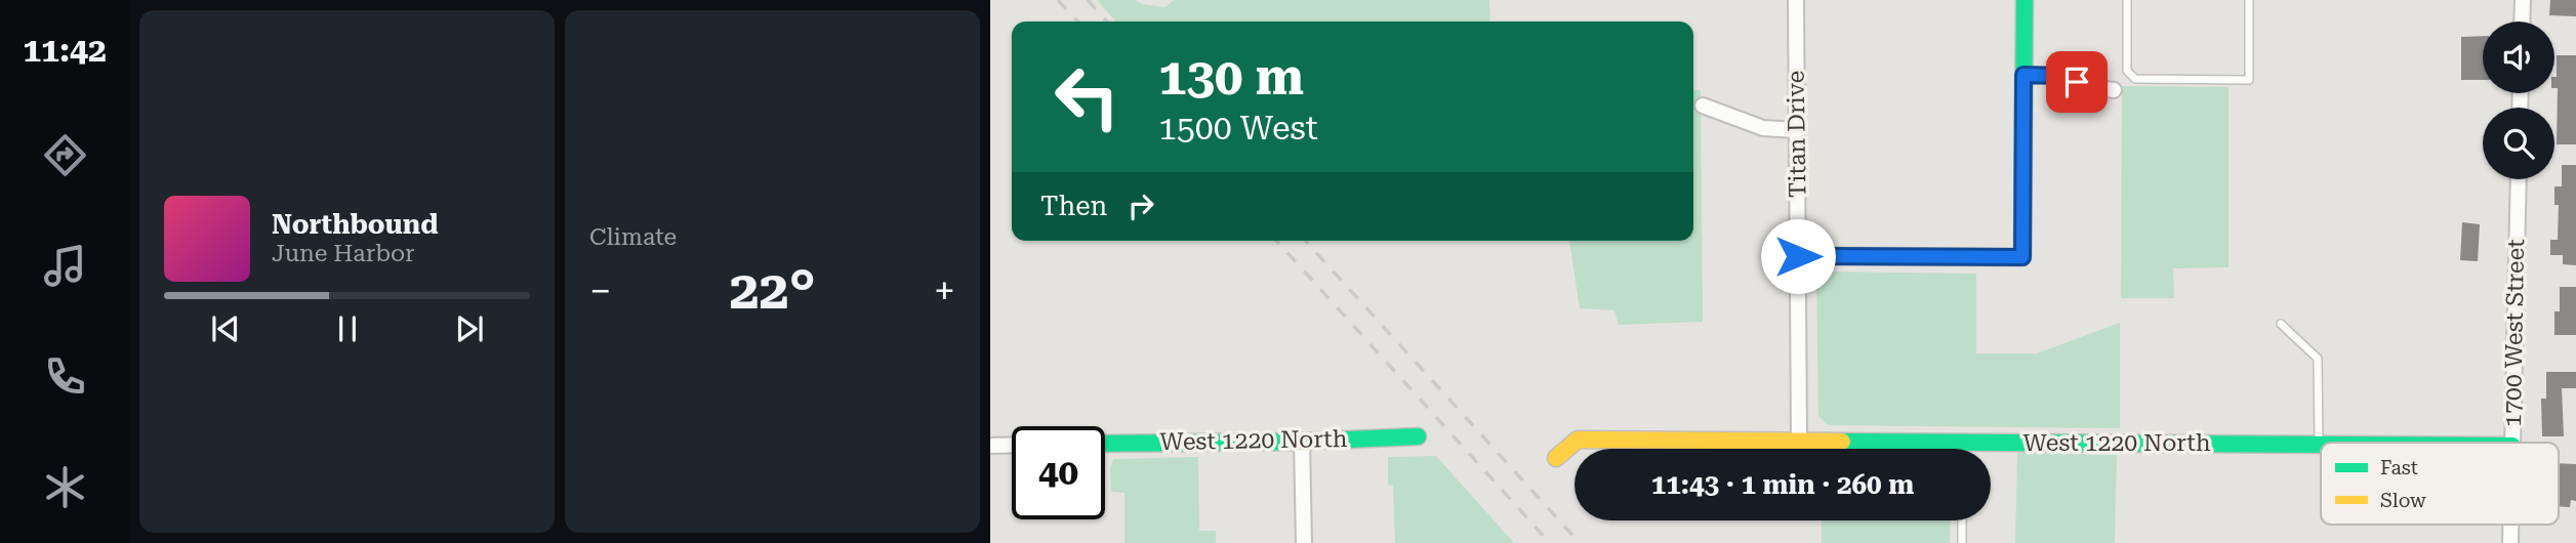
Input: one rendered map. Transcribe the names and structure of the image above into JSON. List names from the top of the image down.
{
  "streets": {
    "street": ["Titan Drive", "1700 West Street", "West 1220 North"]
  },
  "crossings": [
    ["Titan Drive", "West 1220 North"]
  ],
  "legend": ["Fast", "Slow"],
  "page": {
    "tabs": "11:42",
    "tile": "Climate",
    "turn": ["130 m", "1500 West"],
    "then": "Then",
    "song": ["Northbound", "June Harbor"],
    "heat": ["−", "22°", "+"],
    "limit": "40",
    "trip": "11:43 · 1 min · 260 m"
  }
}
